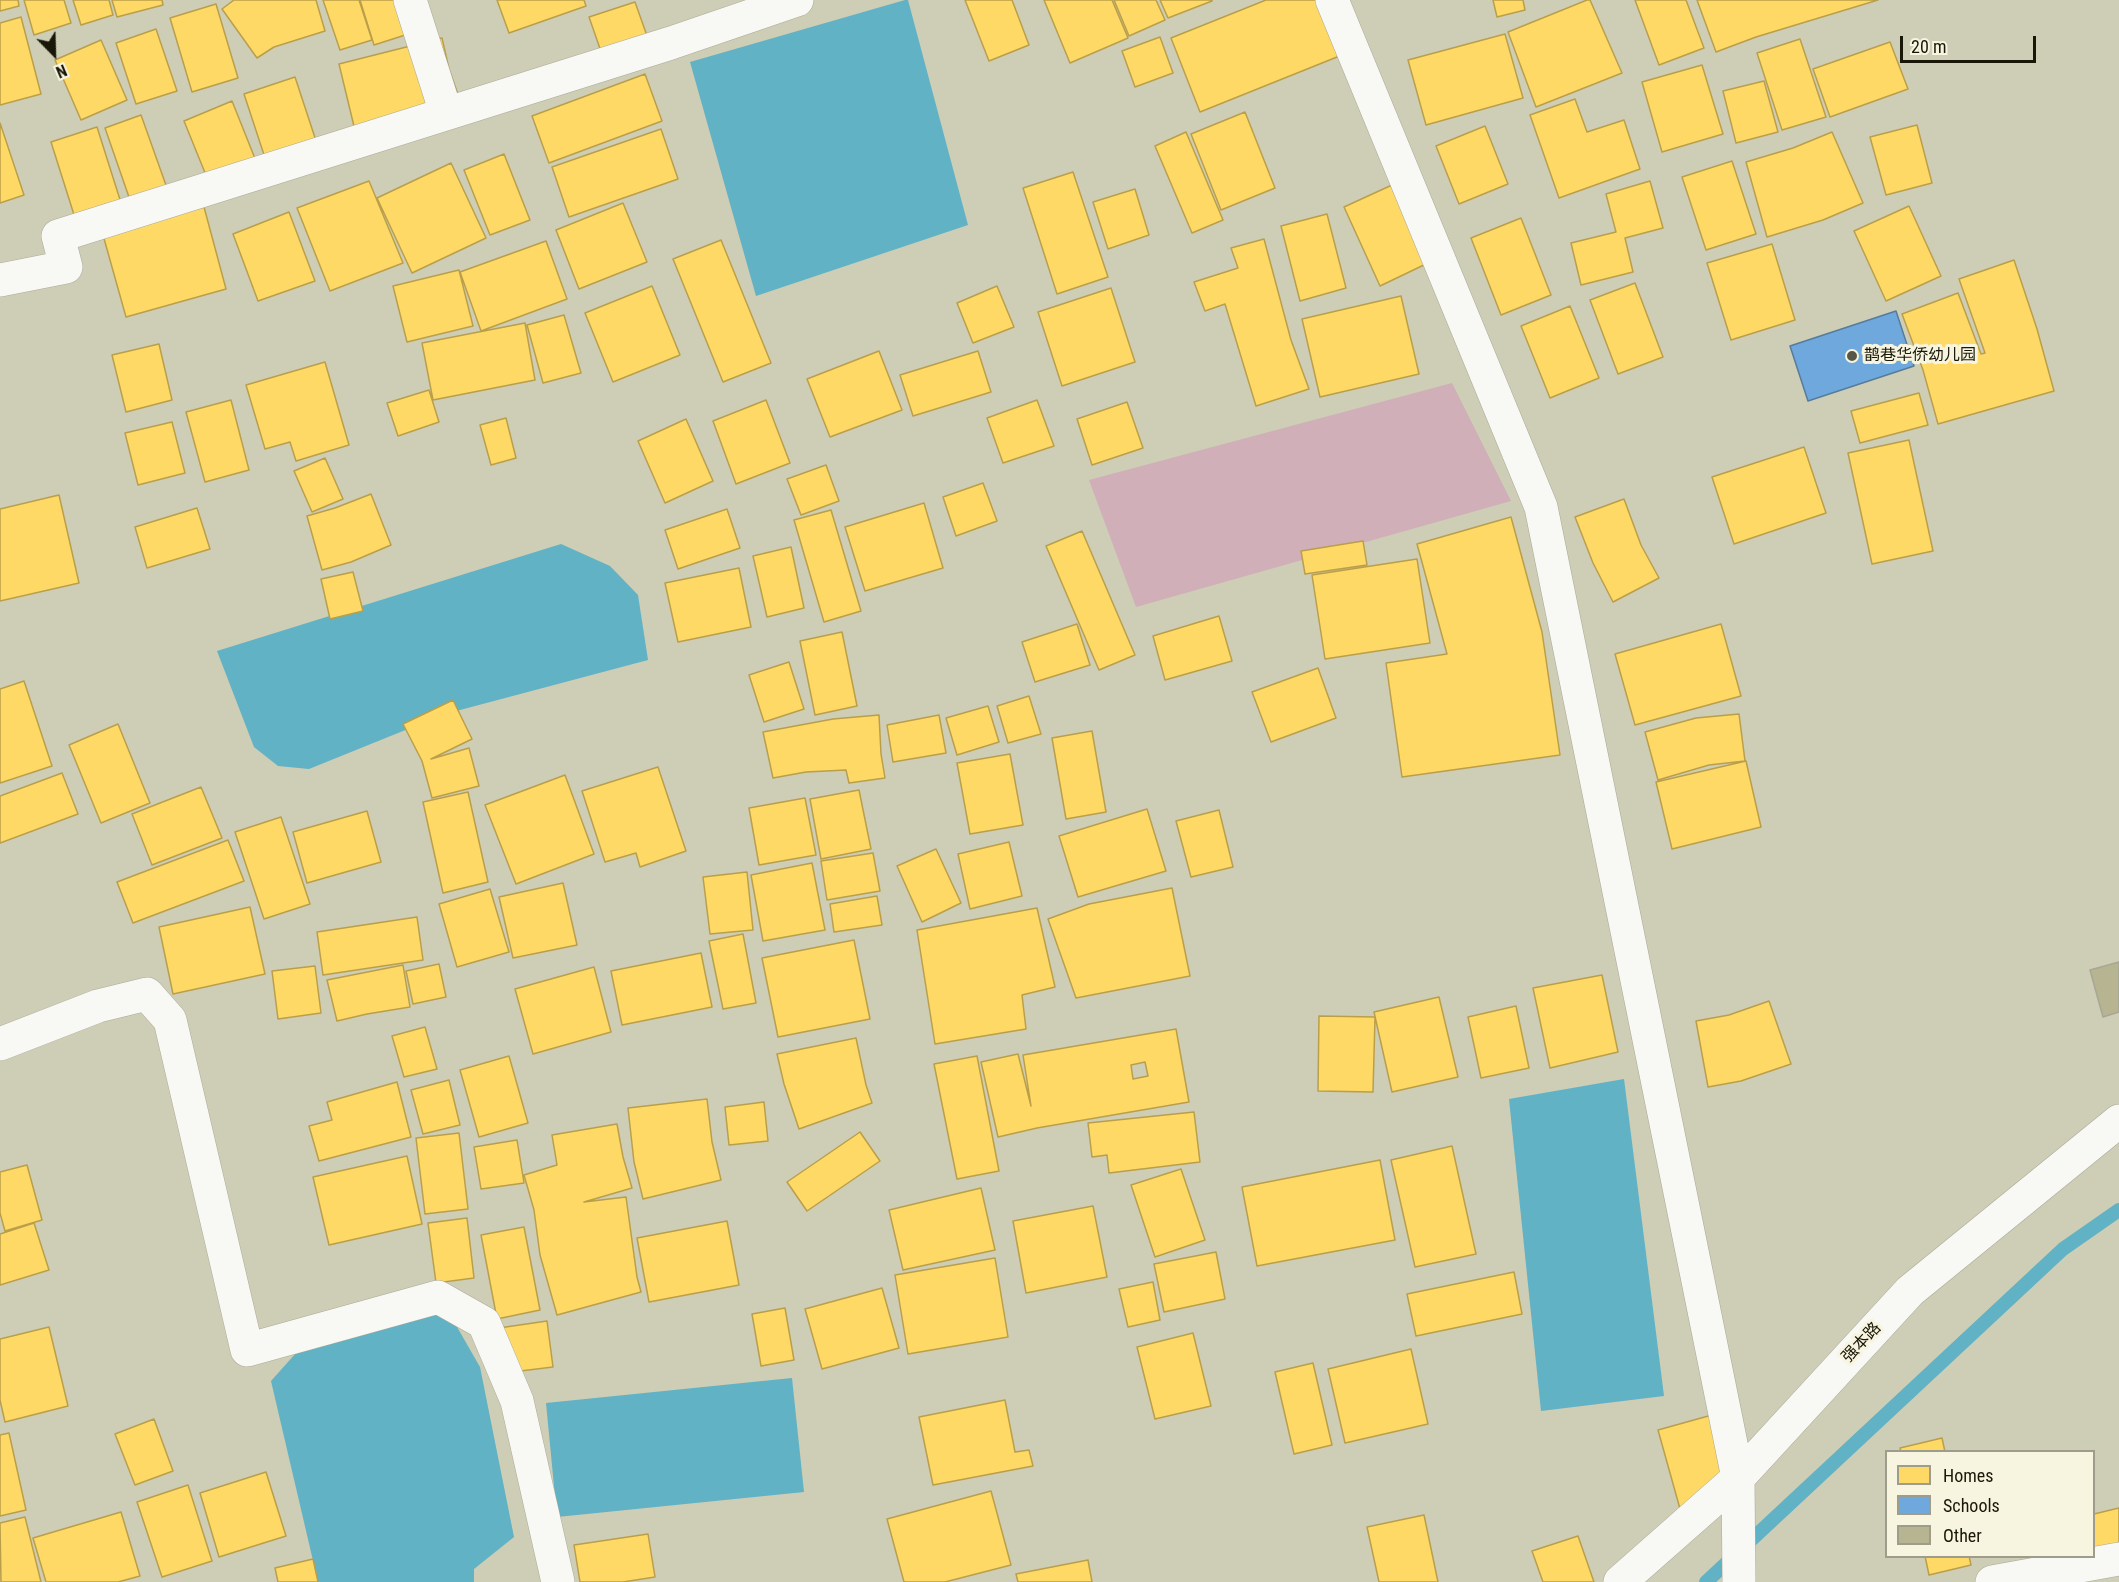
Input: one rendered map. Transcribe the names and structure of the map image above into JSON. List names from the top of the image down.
{
  "streets": {
    "street": ["强本路"]
  },
  "places": ["鹊巷华侨幼儿园"],
  "legend": ["Homes", "Schools", "Other"],
  "scale_bar": "20 m",
  "north": "bottom right"
}
